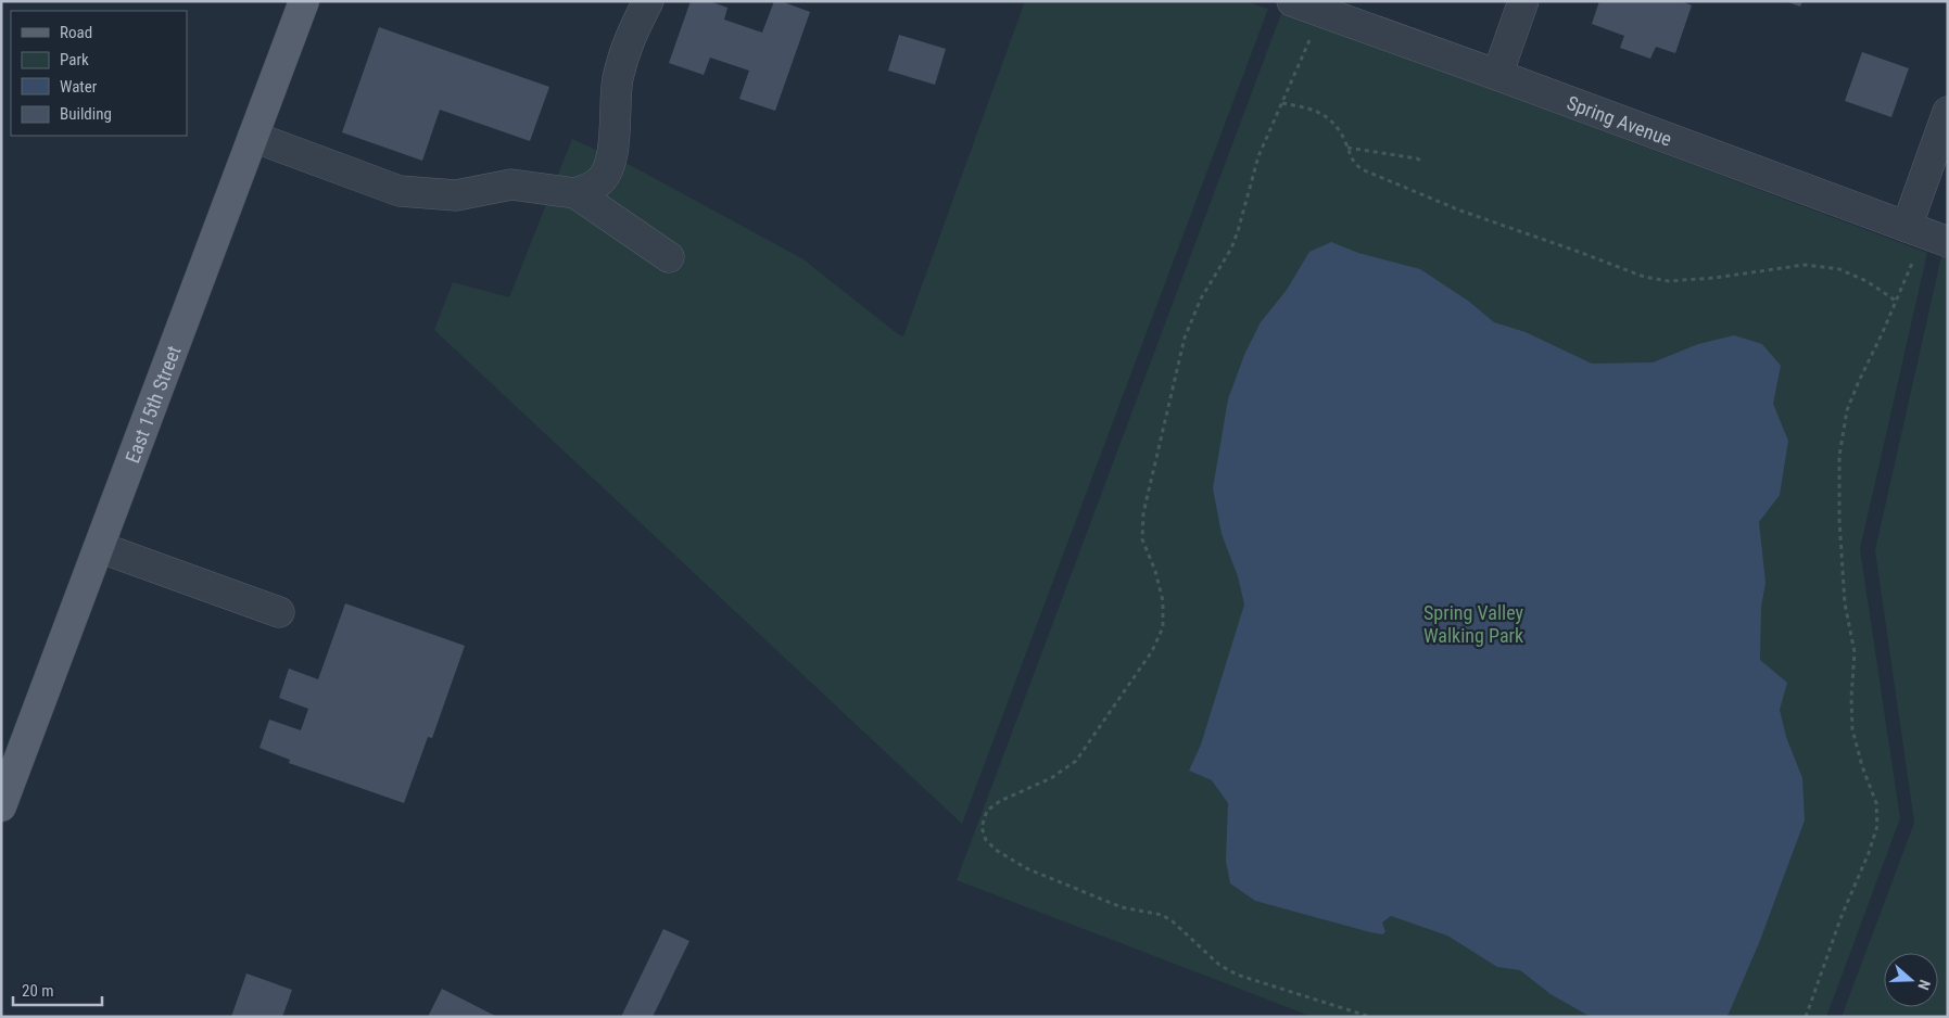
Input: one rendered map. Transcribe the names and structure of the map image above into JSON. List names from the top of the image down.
{
  "streets": {
    "main road": ["East 15th Street"],
    "street": ["Spring Avenue"]
  },
  "parks": ["Spring Valley Walking Park"],
  "legend": [
    "Road",
    "Park",
    "Water",
    "Building"
  ],
  "scale_bar": "20 m",
  "north": "right"
}
